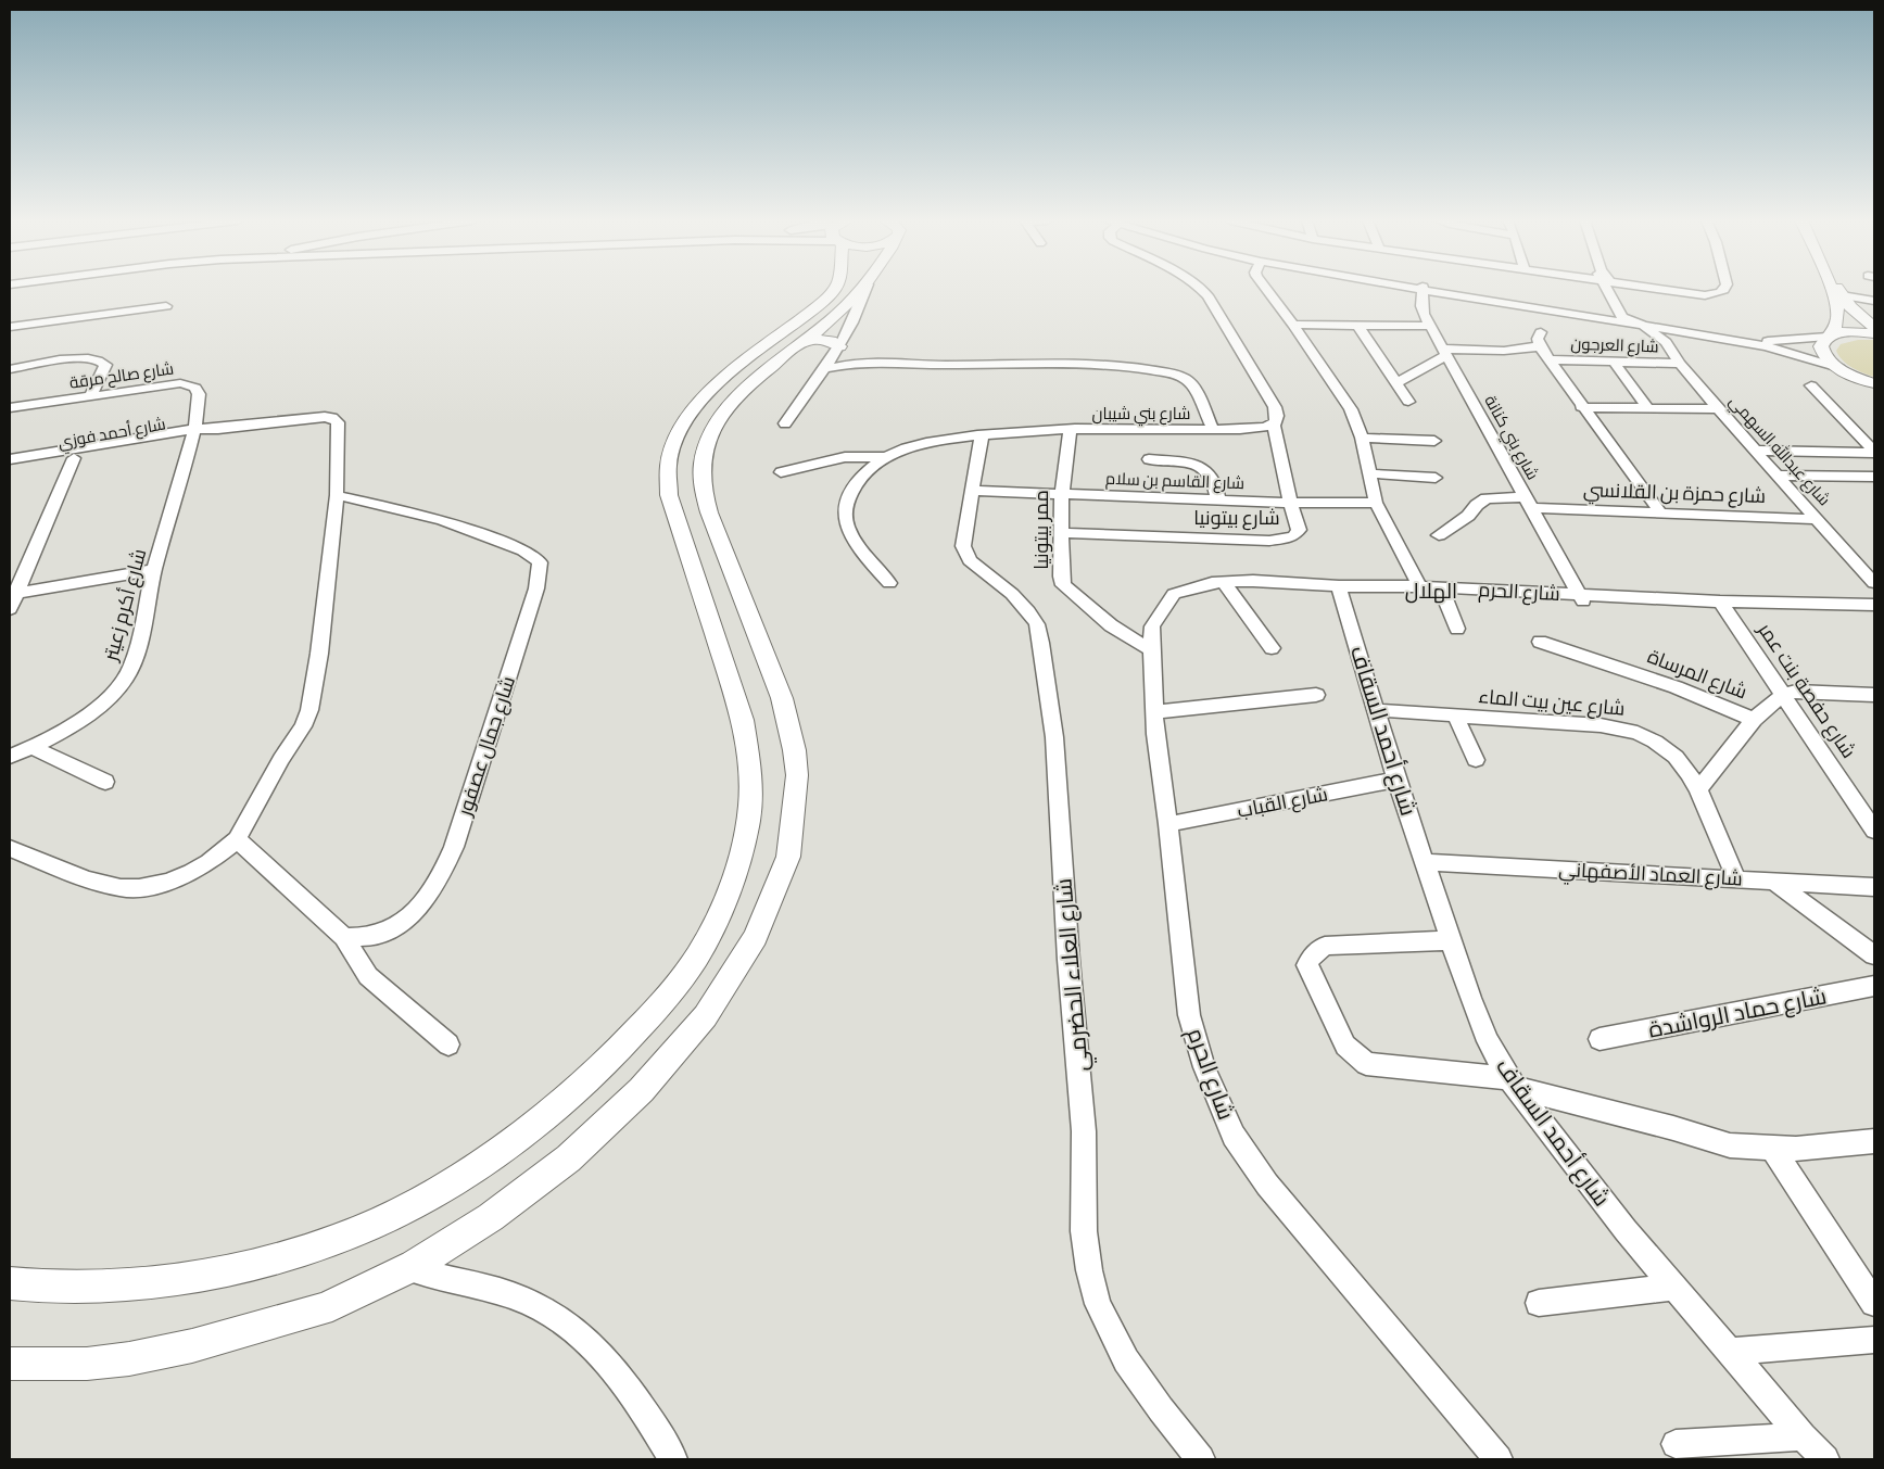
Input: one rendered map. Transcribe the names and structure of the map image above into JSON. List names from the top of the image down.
{
  "streets": {
    "street": [
      "شارع العرجون",
      "شارع صالح مرقة",
      "شارع بني شيبان",
      "شارع أحمد فوزي",
      "شارع بني كنانة",
      "شارع عبدالله السهمي",
      "شارع القاسم بن سلام",
      "شارع حمزة بن القلانسي",
      "شارع بيتونيا",
      "ممر بيتونيا",
      "شارع الحرم",
      "شارع أكرم زعيتر",
      "شارع المرساة",
      "شارع حفصة بنت عمر",
      "شارع عين بيت الماء",
      "شارع أحمد السقاف",
      "شارع جمال عصفور",
      "شارع القباب",
      "شارع العماد الأصفهاني",
      "شارع العلاء الحضرمي",
      "شارع حماد الرواشدة"
    ]
  },
  "crossings": [
    ["شارع العرجون", "شارع عبدالله السهمي"],
    ["شارع صالح مرقة", "شارع أحمد فوزي"],
    ["شارع صالح مرقة", "شارع أكرم زعيتر"],
    ["شارع بني شيبان", "شارع بيتونيا"],
    ["شارع بني شيبان", "ممر بيتونيا"],
    ["شارع أحمد فوزي", "شارع أكرم زعيتر"],
    ["شارع أحمد فوزي", "شارع جمال عصفور"],
    ["شارع بني كنانة", "شارع حمزة بن القلانسي"],
    ["شارع بني كنانة", "شارع الحرم"],
    ["شارع عبدالله السهمي", "شارع حمزة بن القلانسي"],
    ["شارع القاسم بن سلام", "شارع بيتونيا"],
    ["شارع القاسم بن سلام", "ممر بيتونيا"],
    ["شارع القاسم بن سلام", "شارع العلاء الحضرمي"],
    ["شارع بيتونيا", "ممر بيتونيا"],
    ["ممر بيتونيا", "شارع الحرم"],
    ["شارع الحرم", "شارع حفصة بنت عمر"],
    ["شارع الحرم", "شارع أحمد السقاف"],
    ["شارع الحرم", "شارع القباب"],
    ["شارع المرساة", "شارع عين بيت الماء"],
    ["شارع عين بيت الماء", "شارع أحمد السقاف"],
    ["شارع عين بيت الماء", "شارع العماد الأصفهاني"],
    ["شارع أحمد السقاف", "شارع القباب"],
    ["شارع أحمد السقاف", "شارع العماد الأصفهاني"]
  ],
  "districts": ["الهلال"]
}
